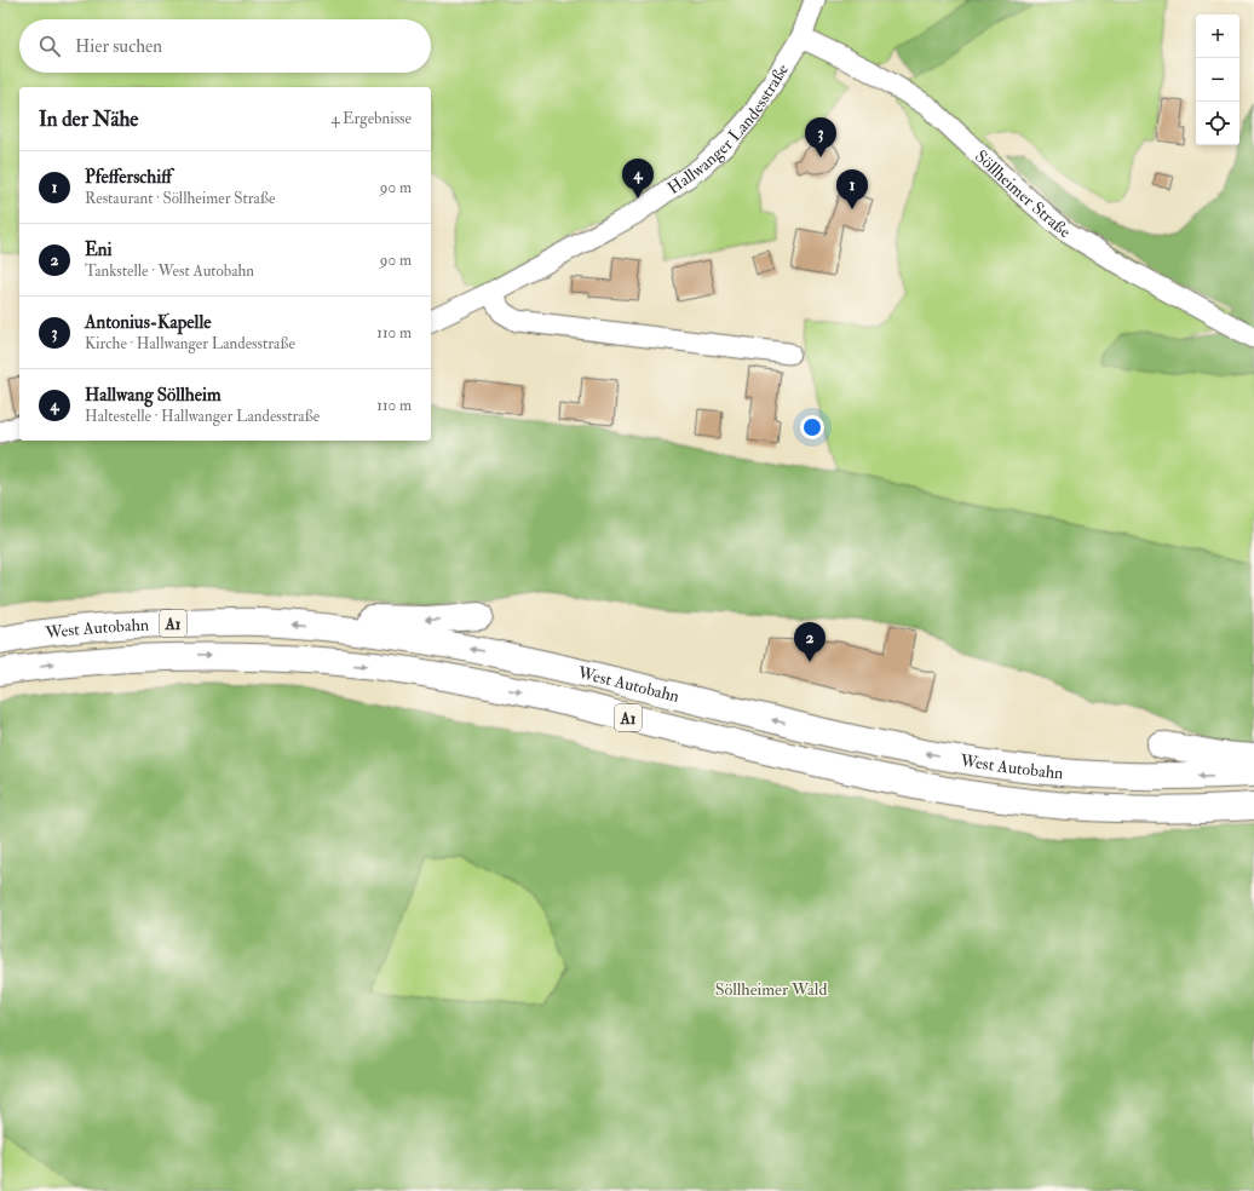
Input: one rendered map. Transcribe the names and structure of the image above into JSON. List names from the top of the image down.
{
  "streets": {
    "highway": ["A1", "West Autobahn"],
    "street": ["Hallwanger Landesstraße", "Söllheimer Straße"]
  },
  "crossings": [
    ["Hallwanger Landesstraße", "Söllheimer Straße"]
  ],
  "parks": ["Söllheimer Wald"],
  "page": {
    "map_buttons": ["+", "−"],
    "search": "Hier suchen",
    "heading": ["In der Nähe", "4 Ergebnisse"],
    "pins": [
      "3",
      "4",
      "1",
      "2"
    ],
    "list": [
      {
        "mark": "1",
        "name": "Pfefferschiff",
        "note": "Restaurant · Söllheimer Straße",
        "value": "90 m"
      },
      {
        "mark": "2",
        "name": "Eni",
        "note": "Tankstelle · West Autobahn",
        "value": "90 m"
      },
      {
        "mark": "3",
        "name": "Antonius-Kapelle",
        "note": "Kirche · Hallwanger Landesstraße",
        "value": "110 m"
      },
      {
        "mark": "4",
        "name": "Hallwang Söllheim",
        "note": "Haltestelle · Hallwanger Landesstraße",
        "value": "110 m"
      }
    ]
  }
}
